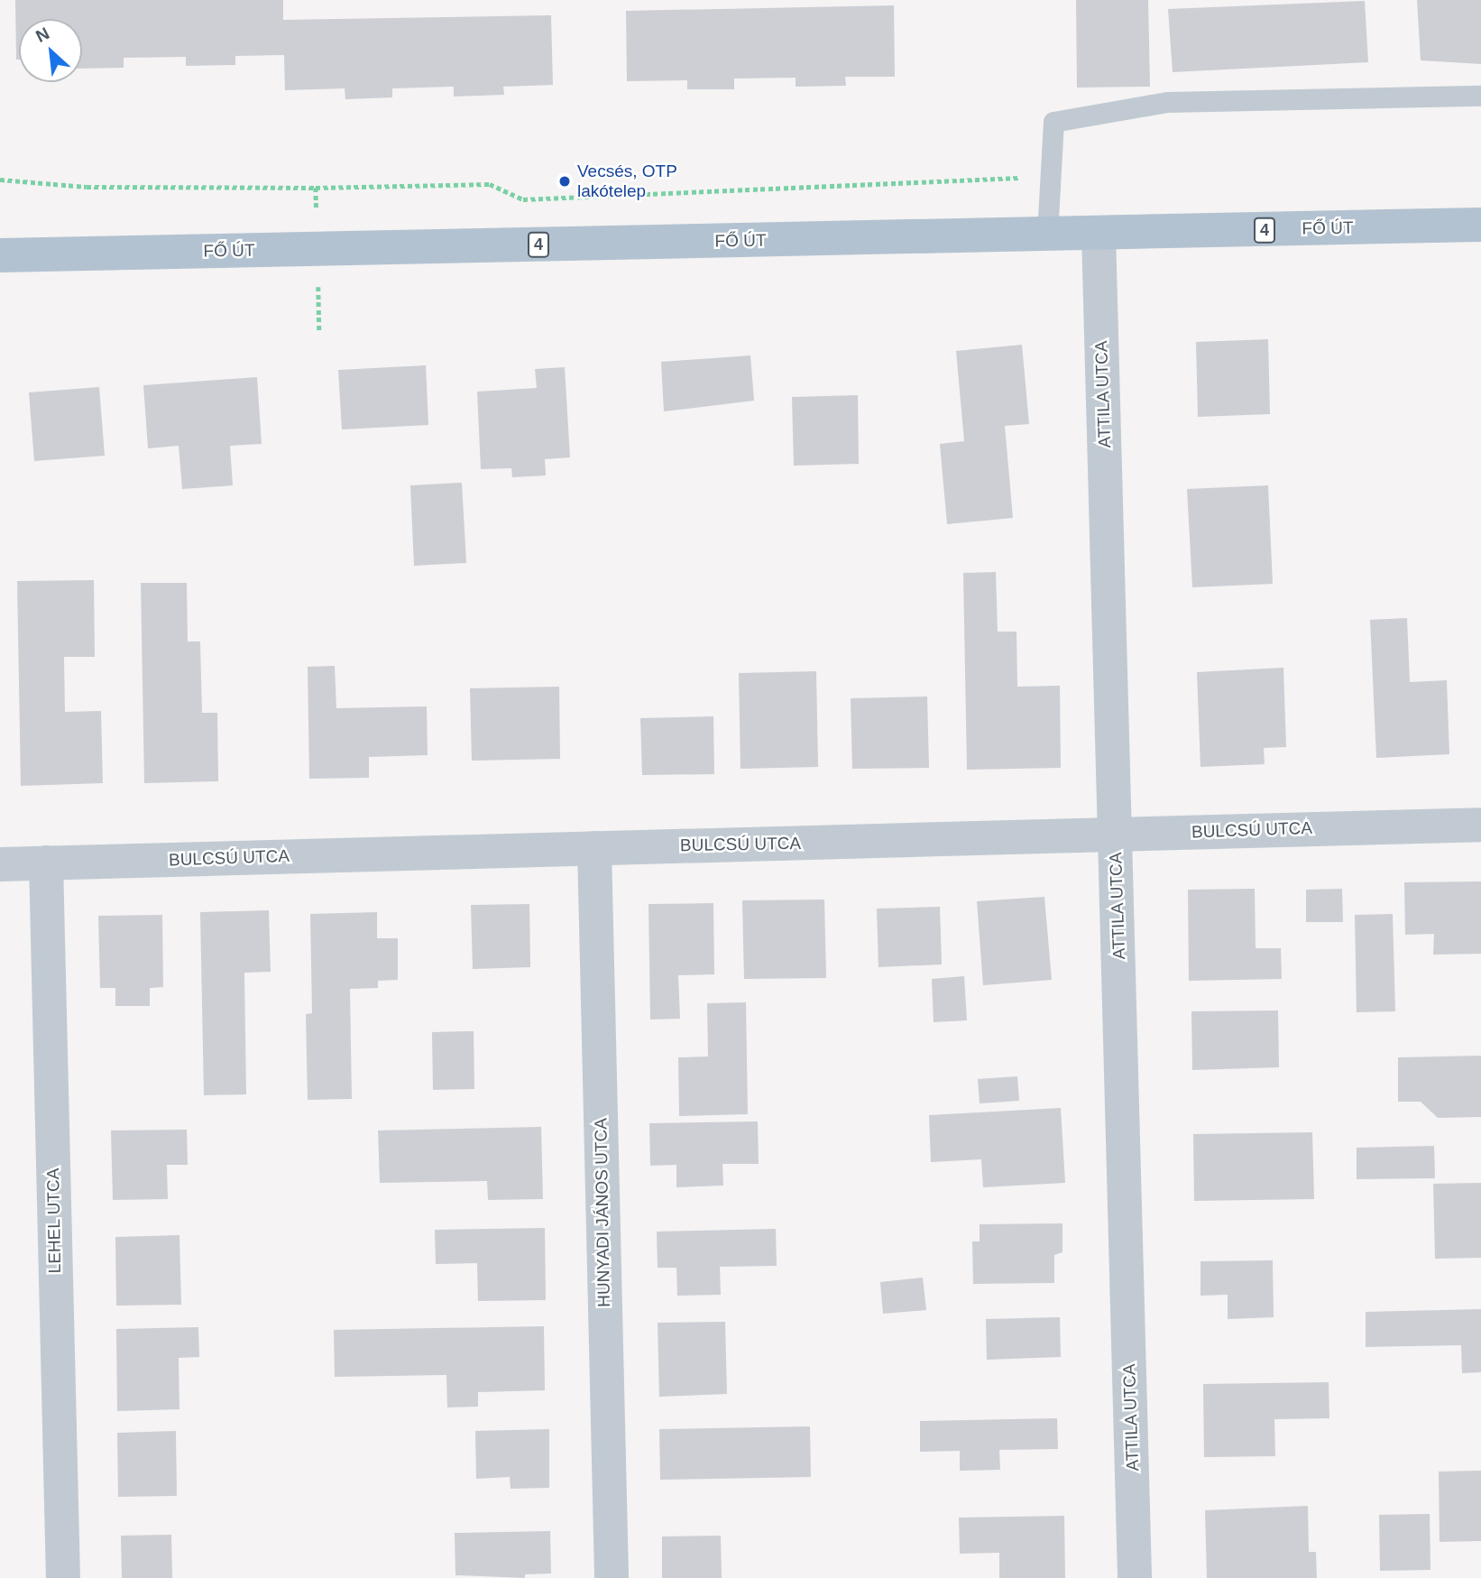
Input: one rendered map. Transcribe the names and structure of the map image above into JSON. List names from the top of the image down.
{
  "streets": {
    "main road": ["FŐ ÚT", "4"],
    "street": [
      "ATTILA UTCA",
      "BULCSÚ UTCA",
      "HUNYADI JÁNOS UTCA",
      "LEHEL UTCA"
    ]
  },
  "crossings": [
    ["FŐ ÚT", "ATTILA UTCA"],
    ["ATTILA UTCA", "BULCSÚ UTCA"],
    ["BULCSÚ UTCA", "HUNYADI JÁNOS UTCA"],
    ["BULCSÚ UTCA", "LEHEL UTCA"]
  ],
  "places": ["Vecsés, OTP lakótelep"],
  "north": "top left"
}
